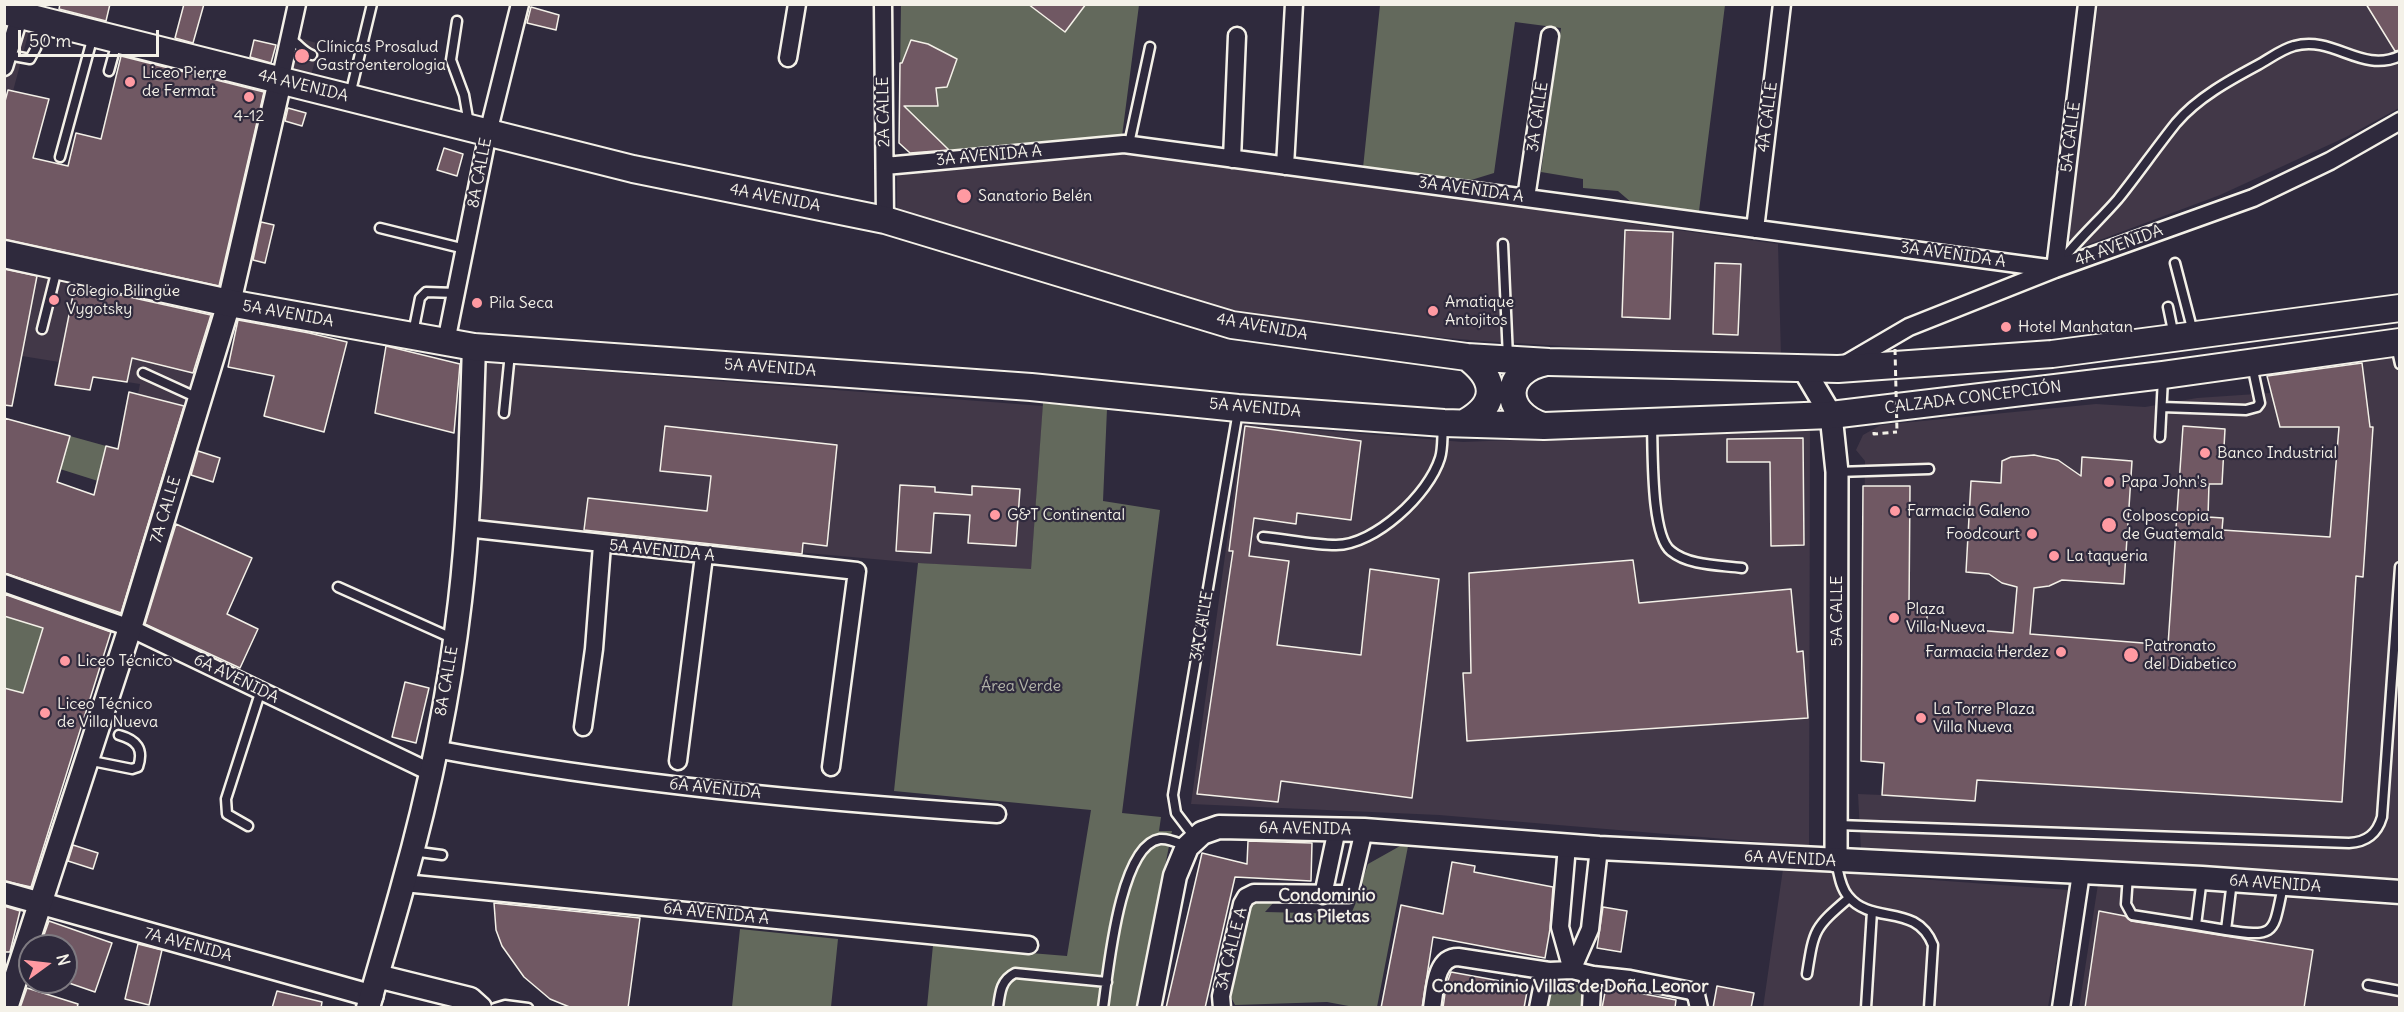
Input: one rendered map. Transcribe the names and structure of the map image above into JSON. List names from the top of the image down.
{
  "streets": {
    "main road": [
      "4A AVENIDA",
      "8A CALLE",
      "5A AVENIDA",
      "CALZADA CONCEPCIÓN",
      "7A CALLE",
      "6A AVENIDA",
      "7A AVENIDA"
    ],
    "street": [
      "2A CALLE",
      "3A CALLE",
      "4A CALLE",
      "5A CALLE",
      "3A AVENIDA A",
      "5A AVENIDA A",
      "6A AVENIDA A",
      "3A CALLE A"
    ]
  },
  "crossings": [
    ["4A AVENIDA", "2A CALLE"],
    ["4A AVENIDA", "5A CALLE"],
    ["4A AVENIDA", "3A AVENIDA A"],
    ["4A AVENIDA", "8A CALLE"],
    ["4A AVENIDA", "CALZADA CONCEPCIÓN"],
    ["4A AVENIDA", "7A CALLE"],
    ["2A CALLE", "3A AVENIDA A"],
    ["3A CALLE", "3A AVENIDA A"],
    ["3A CALLE", "5A AVENIDA"],
    ["3A CALLE", "6A AVENIDA"],
    ["4A CALLE", "3A AVENIDA A"],
    ["5A CALLE", "3A AVENIDA A"],
    ["5A CALLE", "CALZADA CONCEPCIÓN"],
    ["5A CALLE", "6A AVENIDA"],
    ["8A CALLE", "5A AVENIDA"],
    ["8A CALLE", "5A AVENIDA A"],
    ["8A CALLE", "6A AVENIDA"],
    ["8A CALLE", "6A AVENIDA A"],
    ["8A CALLE", "7A AVENIDA"],
    ["5A AVENIDA", "CALZADA CONCEPCIÓN"],
    ["5A AVENIDA", "7A CALLE"],
    ["7A CALLE", "6A AVENIDA"],
    ["7A CALLE", "7A AVENIDA"]
  ],
  "districts": ["Condominio Las Piletas", "Condominio Villas de Doña Leonor"],
  "parks": ["Área Verde"],
  "places": [
    "Clínicas Prosalud Gastroenterologia",
    "Liceo Pierre de Fermat",
    "4-12",
    "Sanatorio Belén",
    "Colegio Bilingüe Vygotsky",
    "Pila Seca",
    "Amatique Antojitos",
    "Hotel Manhatan",
    "Banco Industrial",
    "Papa John's",
    "Farmacia Galeno",
    "G&T Continental",
    "Colposcopia de Guatemala",
    "Foodcourt",
    "La taqueria",
    "Plaza Villa Nueva",
    "Farmacia Herdez",
    "Patronato del Diabetico",
    "Liceo Técnico",
    "Liceo Técnico de Villa Nueva",
    "La Torre Plaza Villa Nueva"
  ],
  "scale_bar": "50 m",
  "north": "right"
}
